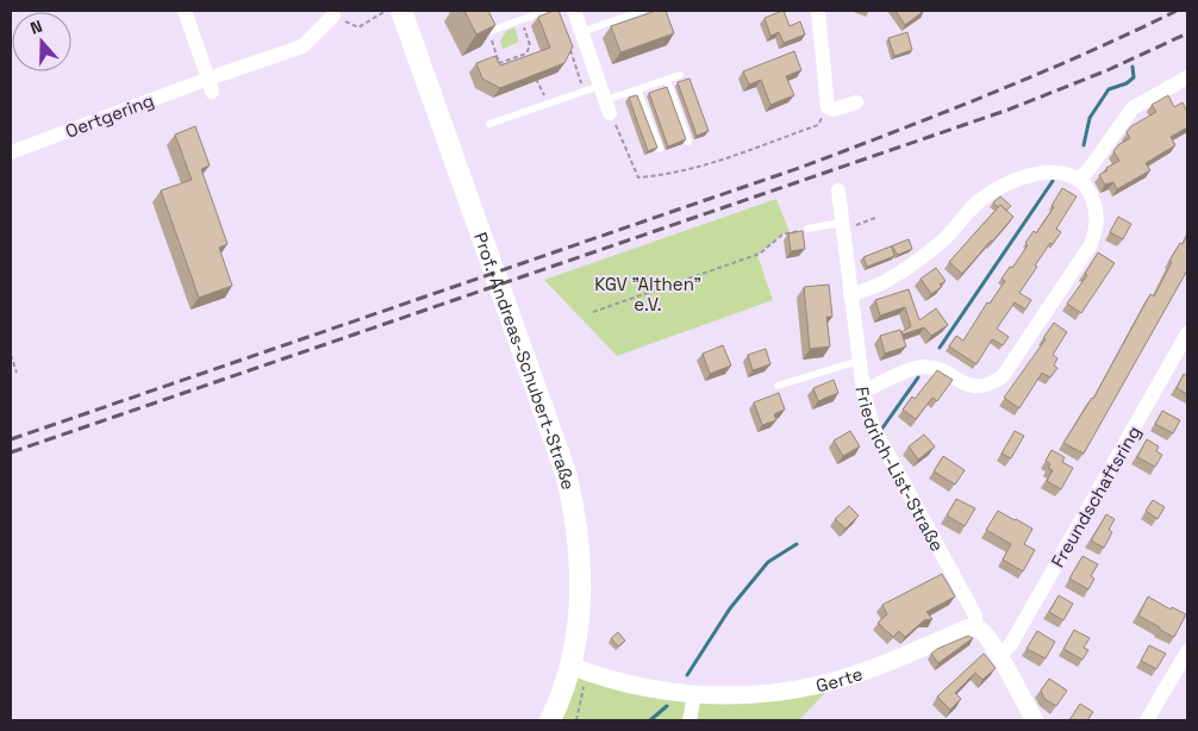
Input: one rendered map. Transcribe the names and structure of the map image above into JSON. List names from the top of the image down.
{
  "streets": {
    "main road": ["Prof.-Andreas-Schubert-Straße"],
    "street": [
      "Oertgering",
      "Friedrich-List-Straße",
      "Freundschaftsring",
      "Gerte"
    ]
  },
  "crossings": [
    ["Prof.-Andreas-Schubert-Straße", "Gerte"],
    ["Friedrich-List-Straße", "Freundschaftsring"],
    ["Friedrich-List-Straße", "Gerte"]
  ],
  "parks": ["KGV \"Althen\" e.V."],
  "north": "top"
}
